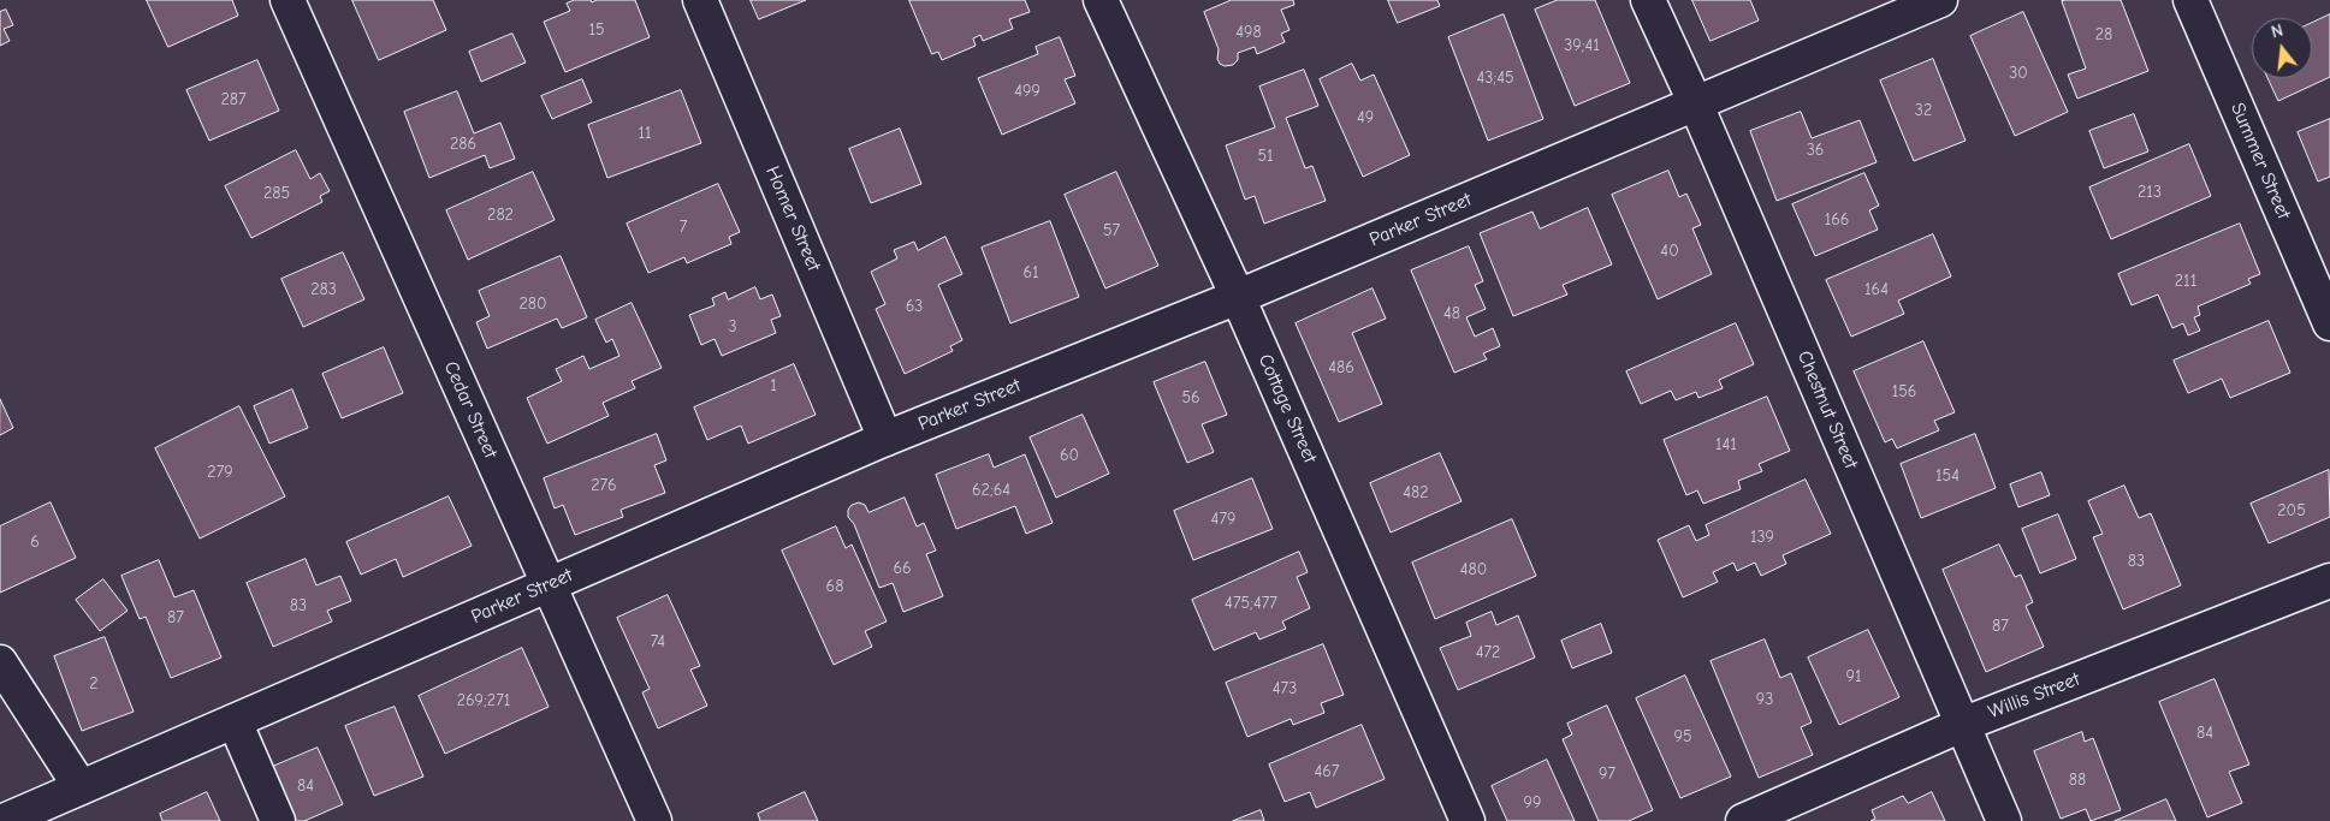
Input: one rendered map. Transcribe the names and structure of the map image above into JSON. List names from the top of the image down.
{
  "streets": {
    "main road": [
      "Summer Street",
      "Homer Street",
      "Parker Street",
      "Cottage Street",
      "Cedar Street",
      "Chestnut Street",
      "Willis Street"
    ]
  },
  "crossings": [
    ["Homer Street", "Parker Street"],
    ["Parker Street", "Cottage Street"],
    ["Parker Street", "Cedar Street"],
    ["Parker Street", "Chestnut Street"],
    ["Chestnut Street", "Willis Street"]
  ],
  "house_numbers": [
    "15",
    "498",
    "28",
    "39;41",
    "30",
    "43;45",
    "499",
    "287",
    "32",
    "49",
    "11",
    "286",
    "36",
    "51",
    "213",
    "285",
    "282",
    "166",
    "7",
    "57",
    "40",
    "61",
    "211",
    "283",
    "164",
    "280",
    "63",
    "48",
    "3",
    "486",
    "1",
    "156",
    "56",
    "141",
    "60",
    "279",
    "154",
    "276",
    "62;64",
    "482",
    "205",
    "479",
    "139",
    "6",
    "83",
    "66",
    "480",
    "68",
    "475;477",
    "83",
    "87",
    "87",
    "74",
    "472",
    "91",
    "2",
    "473",
    "93",
    "269;271",
    "84",
    "95",
    "467",
    "97",
    "88",
    "84",
    "99"
  ],
  "north": "top"
}
